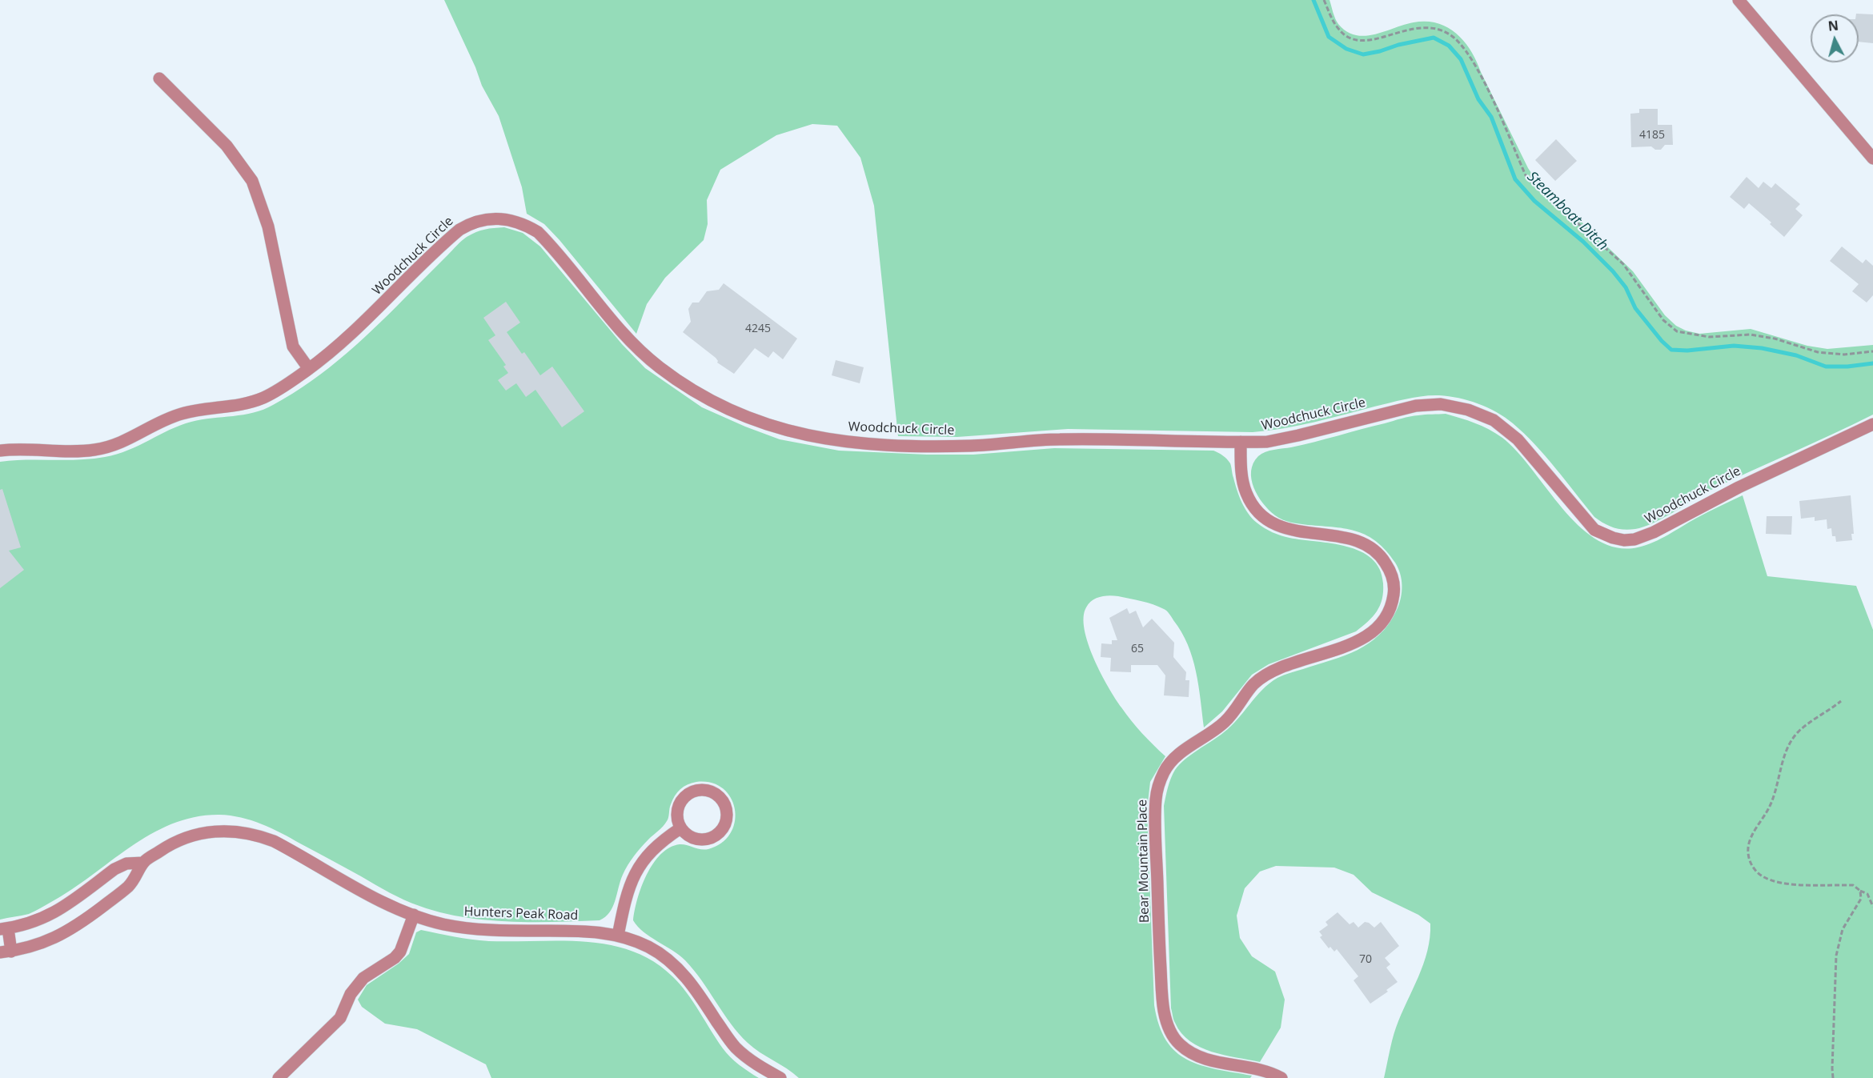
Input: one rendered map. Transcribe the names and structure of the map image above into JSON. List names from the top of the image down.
{
  "streets": {
    "street": ["Woodchuck Circle", "Bear Mountain Place", "Hunters Peak Road"]
  },
  "crossings": [
    ["Woodchuck Circle", "Bear Mountain Place"]
  ],
  "water": ["Steamboat Ditch"],
  "house_numbers": [
    "4185",
    "4245",
    "65",
    "70"
  ],
  "north": "top"
}
